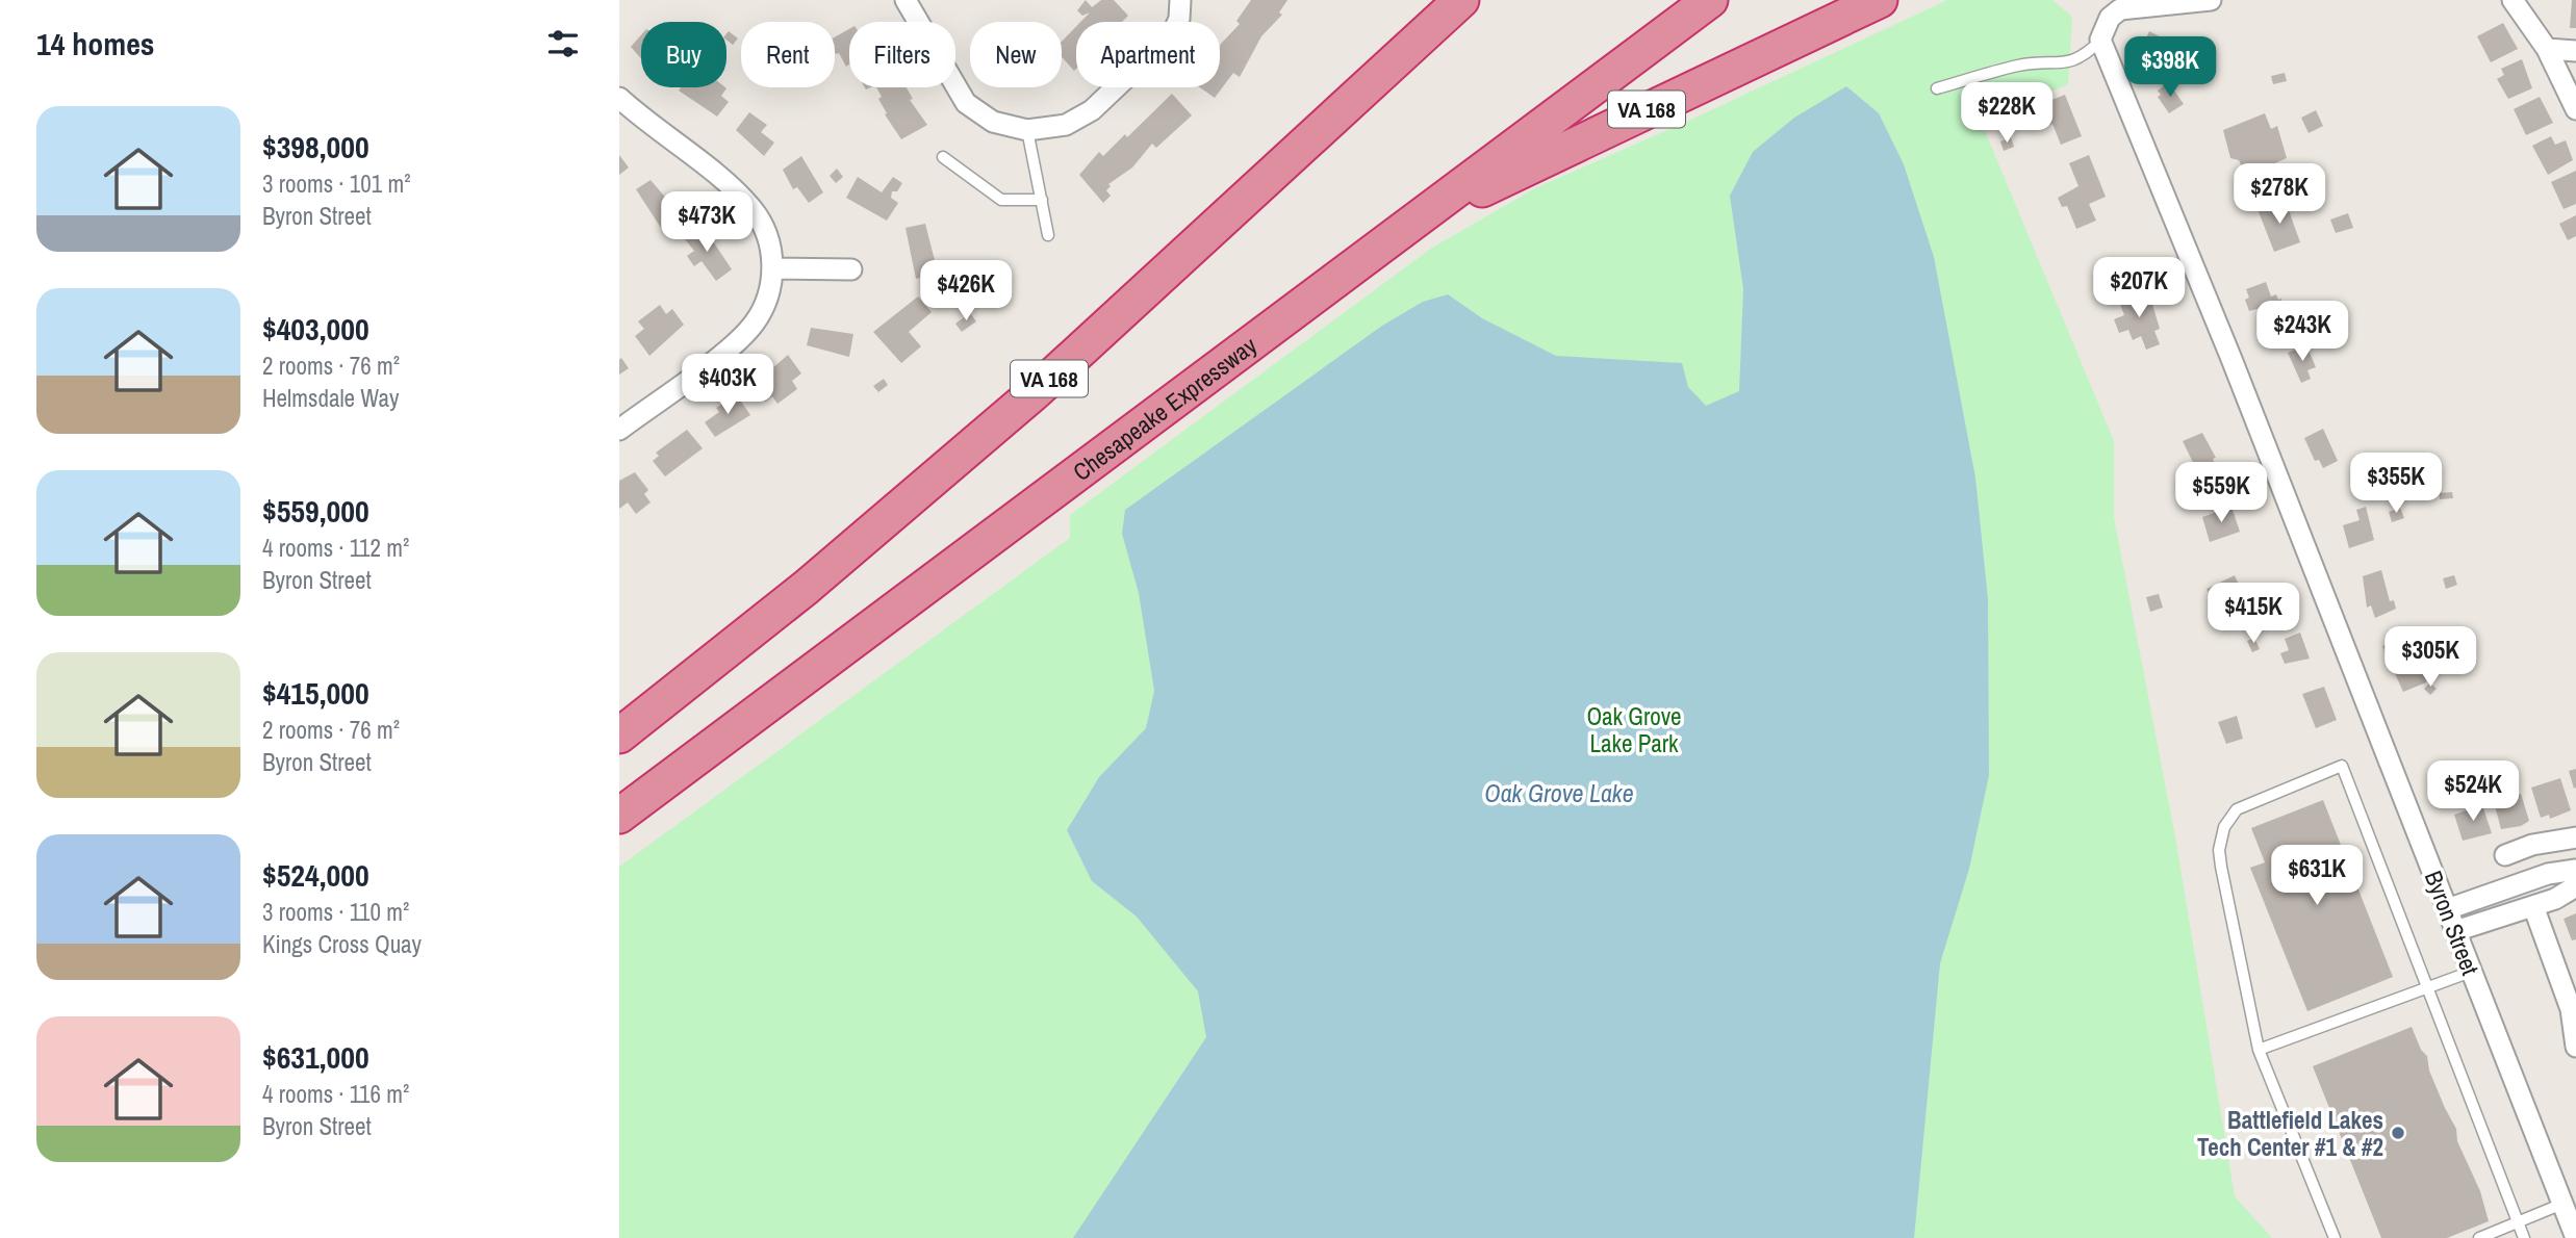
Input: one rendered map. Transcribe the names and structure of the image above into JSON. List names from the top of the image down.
{
  "streets": {
    "highway": ["VA 168", "Chesapeake Expressway"],
    "street": ["Byron Street"]
  },
  "crossings": [
    ["VA 168", "Chesapeake Expressway"]
  ],
  "water": ["Oak Grove Lake"],
  "parks": ["Oak Grove Lake Park"],
  "places": ["Battlefield Lakes Tech Center #1 & #2"],
  "page": {
    "heading": "14 homes",
    "chip": [
      "Buy",
      "Rent",
      "Filters",
      "New",
      "Apartment"
    ],
    "price": [
      "$398K",
      "$228K",
      "$278K",
      "$473K",
      "$207K",
      "$426K",
      "$243K",
      "$403K",
      "$355K",
      "$559K",
      "$415K",
      "$305K",
      "$524K",
      "$631K"
    ],
    "list": [
      {
        "name": "$398,000",
        "note": "3 rooms · 101 m² · Byron Street"
      },
      {
        "name": "$403,000",
        "note": "2 rooms · 76 m² · Helmsdale Way"
      },
      {
        "name": "$559,000",
        "note": "4 rooms · 112 m² · Byron Street"
      },
      {
        "name": "$415,000",
        "note": "2 rooms · 76 m² · Byron Street"
      },
      {
        "name": "$524,000",
        "note": "3 rooms · 110 m² · Kings Cross Quay"
      },
      {
        "name": "$631,000",
        "note": "4 rooms · 116 m² · Byron Street"
      }
    ]
  }
}
